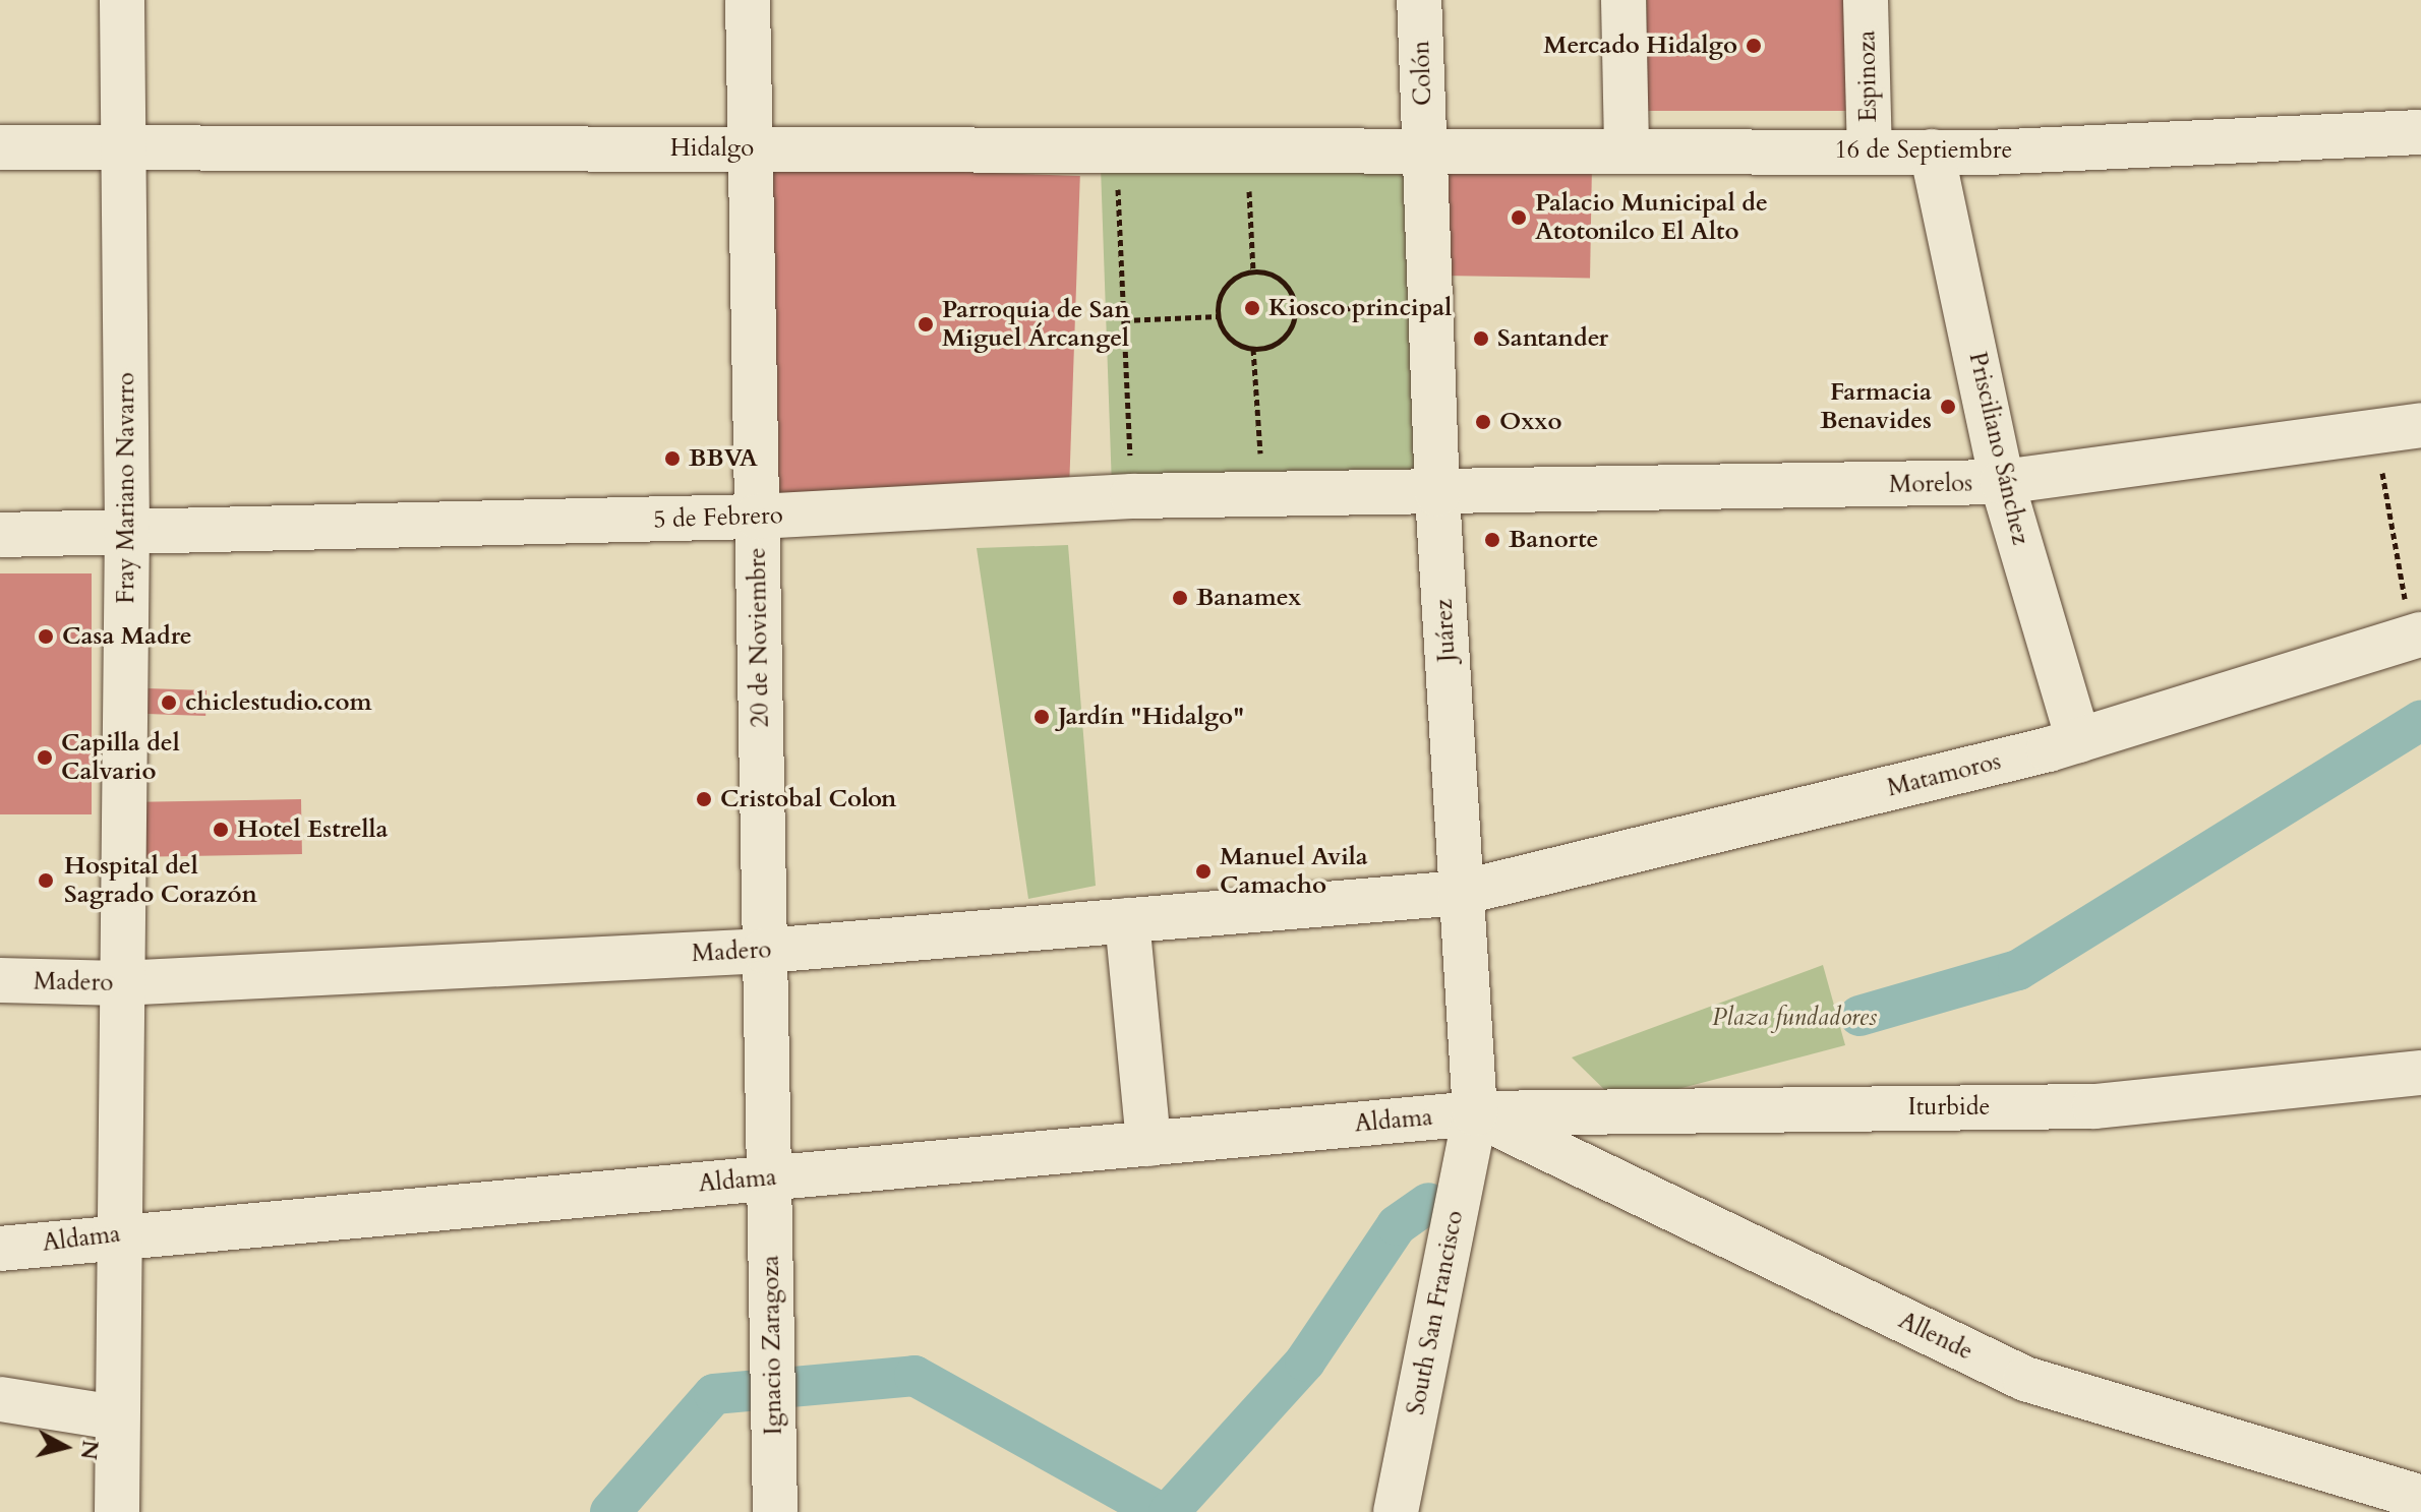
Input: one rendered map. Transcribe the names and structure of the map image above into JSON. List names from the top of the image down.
{
  "streets": {
    "street": [
      "Colón",
      "Espinoza",
      "Hidalgo",
      "16 de Septiembre",
      "Prisciliano Sánchez",
      "Morelos",
      "Fray Mariano Navarro",
      "5 de Febrero",
      "Juárez",
      "20 de Noviembre",
      "Matamoros",
      "Madero",
      "Iturbide",
      "Aldama",
      "South San Francisco",
      "Allende",
      "Ignacio Zaragoza"
    ]
  },
  "crossings": [
    ["Colón", "Hidalgo"],
    ["Colón", "16 de Septiembre"],
    ["Colón", "Juárez"],
    ["Espinoza", "16 de Septiembre"],
    ["Hidalgo", "16 de Septiembre"],
    ["Hidalgo", "Fray Mariano Navarro"],
    ["Hidalgo", "Juárez"],
    ["Hidalgo", "20 de Noviembre"],
    ["16 de Septiembre", "Prisciliano Sánchez"],
    ["16 de Septiembre", "Juárez"],
    ["Prisciliano Sánchez", "Morelos"],
    ["Prisciliano Sánchez", "Matamoros"],
    ["Morelos", "5 de Febrero"],
    ["Morelos", "Juárez"],
    ["Fray Mariano Navarro", "5 de Febrero"],
    ["Fray Mariano Navarro", "Madero"],
    ["Fray Mariano Navarro", "Aldama"],
    ["5 de Febrero", "Juárez"],
    ["5 de Febrero", "20 de Noviembre"],
    ["Juárez", "Matamoros"],
    ["Juárez", "Madero"],
    ["Juárez", "Iturbide"],
    ["Juárez", "Aldama"],
    ["Juárez", "South San Francisco"],
    ["Juárez", "Allende"],
    ["20 de Noviembre", "Madero"],
    ["20 de Noviembre", "Aldama"],
    ["20 de Noviembre", "Ignacio Zaragoza"],
    ["Matamoros", "Madero"],
    ["Iturbide", "Aldama"],
    ["Iturbide", "South San Francisco"],
    ["Iturbide", "Allende"],
    ["Aldama", "South San Francisco"],
    ["Aldama", "Allende"],
    ["Aldama", "Ignacio Zaragoza"],
    ["South San Francisco", "Allende"]
  ],
  "parks": ["Plaza fundadores"],
  "places": [
    "Mercado Hidalgo",
    "Palacio Municipal de Atotonilco El Alto",
    "Kiosco principal",
    "Parroquia de San Miguel Árcangel",
    "Santander",
    "Farmacia Benavides",
    "Oxxo",
    "BBVA",
    "Banorte",
    "Banamex",
    "Casa Madre",
    "chiclestudio.com",
    "Jardín \"Hidalgo\"",
    "Capilla del Calvario",
    "Cristobal Colon",
    "Hotel Estrella",
    "Manuel Avila Camacho",
    "Hospital del Sagrado Corazón"
  ],
  "north": "right"
}
